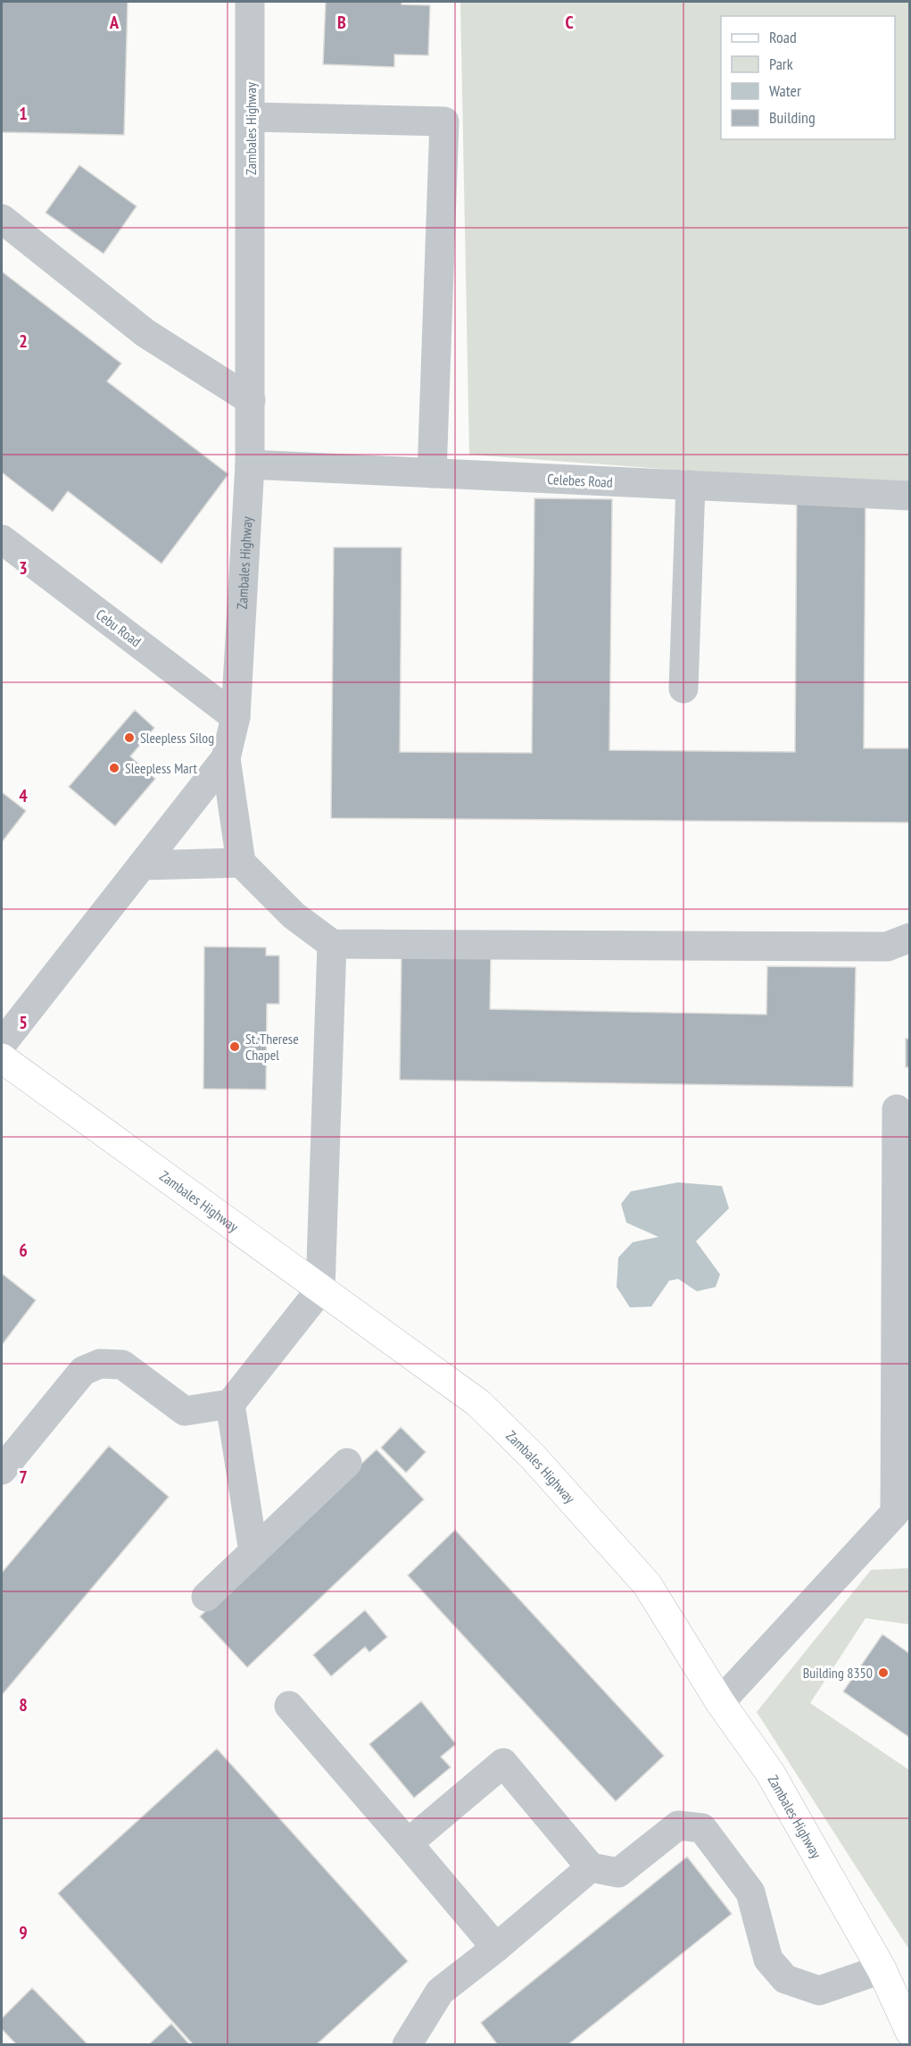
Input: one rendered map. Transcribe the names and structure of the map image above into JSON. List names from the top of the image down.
{
  "streets": {
    "main road": ["Zambales Highway"],
    "street": ["Celebes Road", "Cebu Road"]
  },
  "crossings": [
    ["Zambales Highway", "Celebes Road"],
    ["Zambales Highway", "Cebu Road"]
  ],
  "places": [
    "Sleepless Silog",
    "Sleepless Mart",
    "St. Therese Chapel",
    "Building 8350"
  ],
  "legend": [
    "Road",
    "Park",
    "Water",
    "Building"
  ],
  "grid": {
    "columns": ["A", "B", "C"],
    "rows": [
      "1",
      "2",
      "3",
      "4",
      "5",
      "6",
      "7",
      "8",
      "9"
    ]
  }
}
